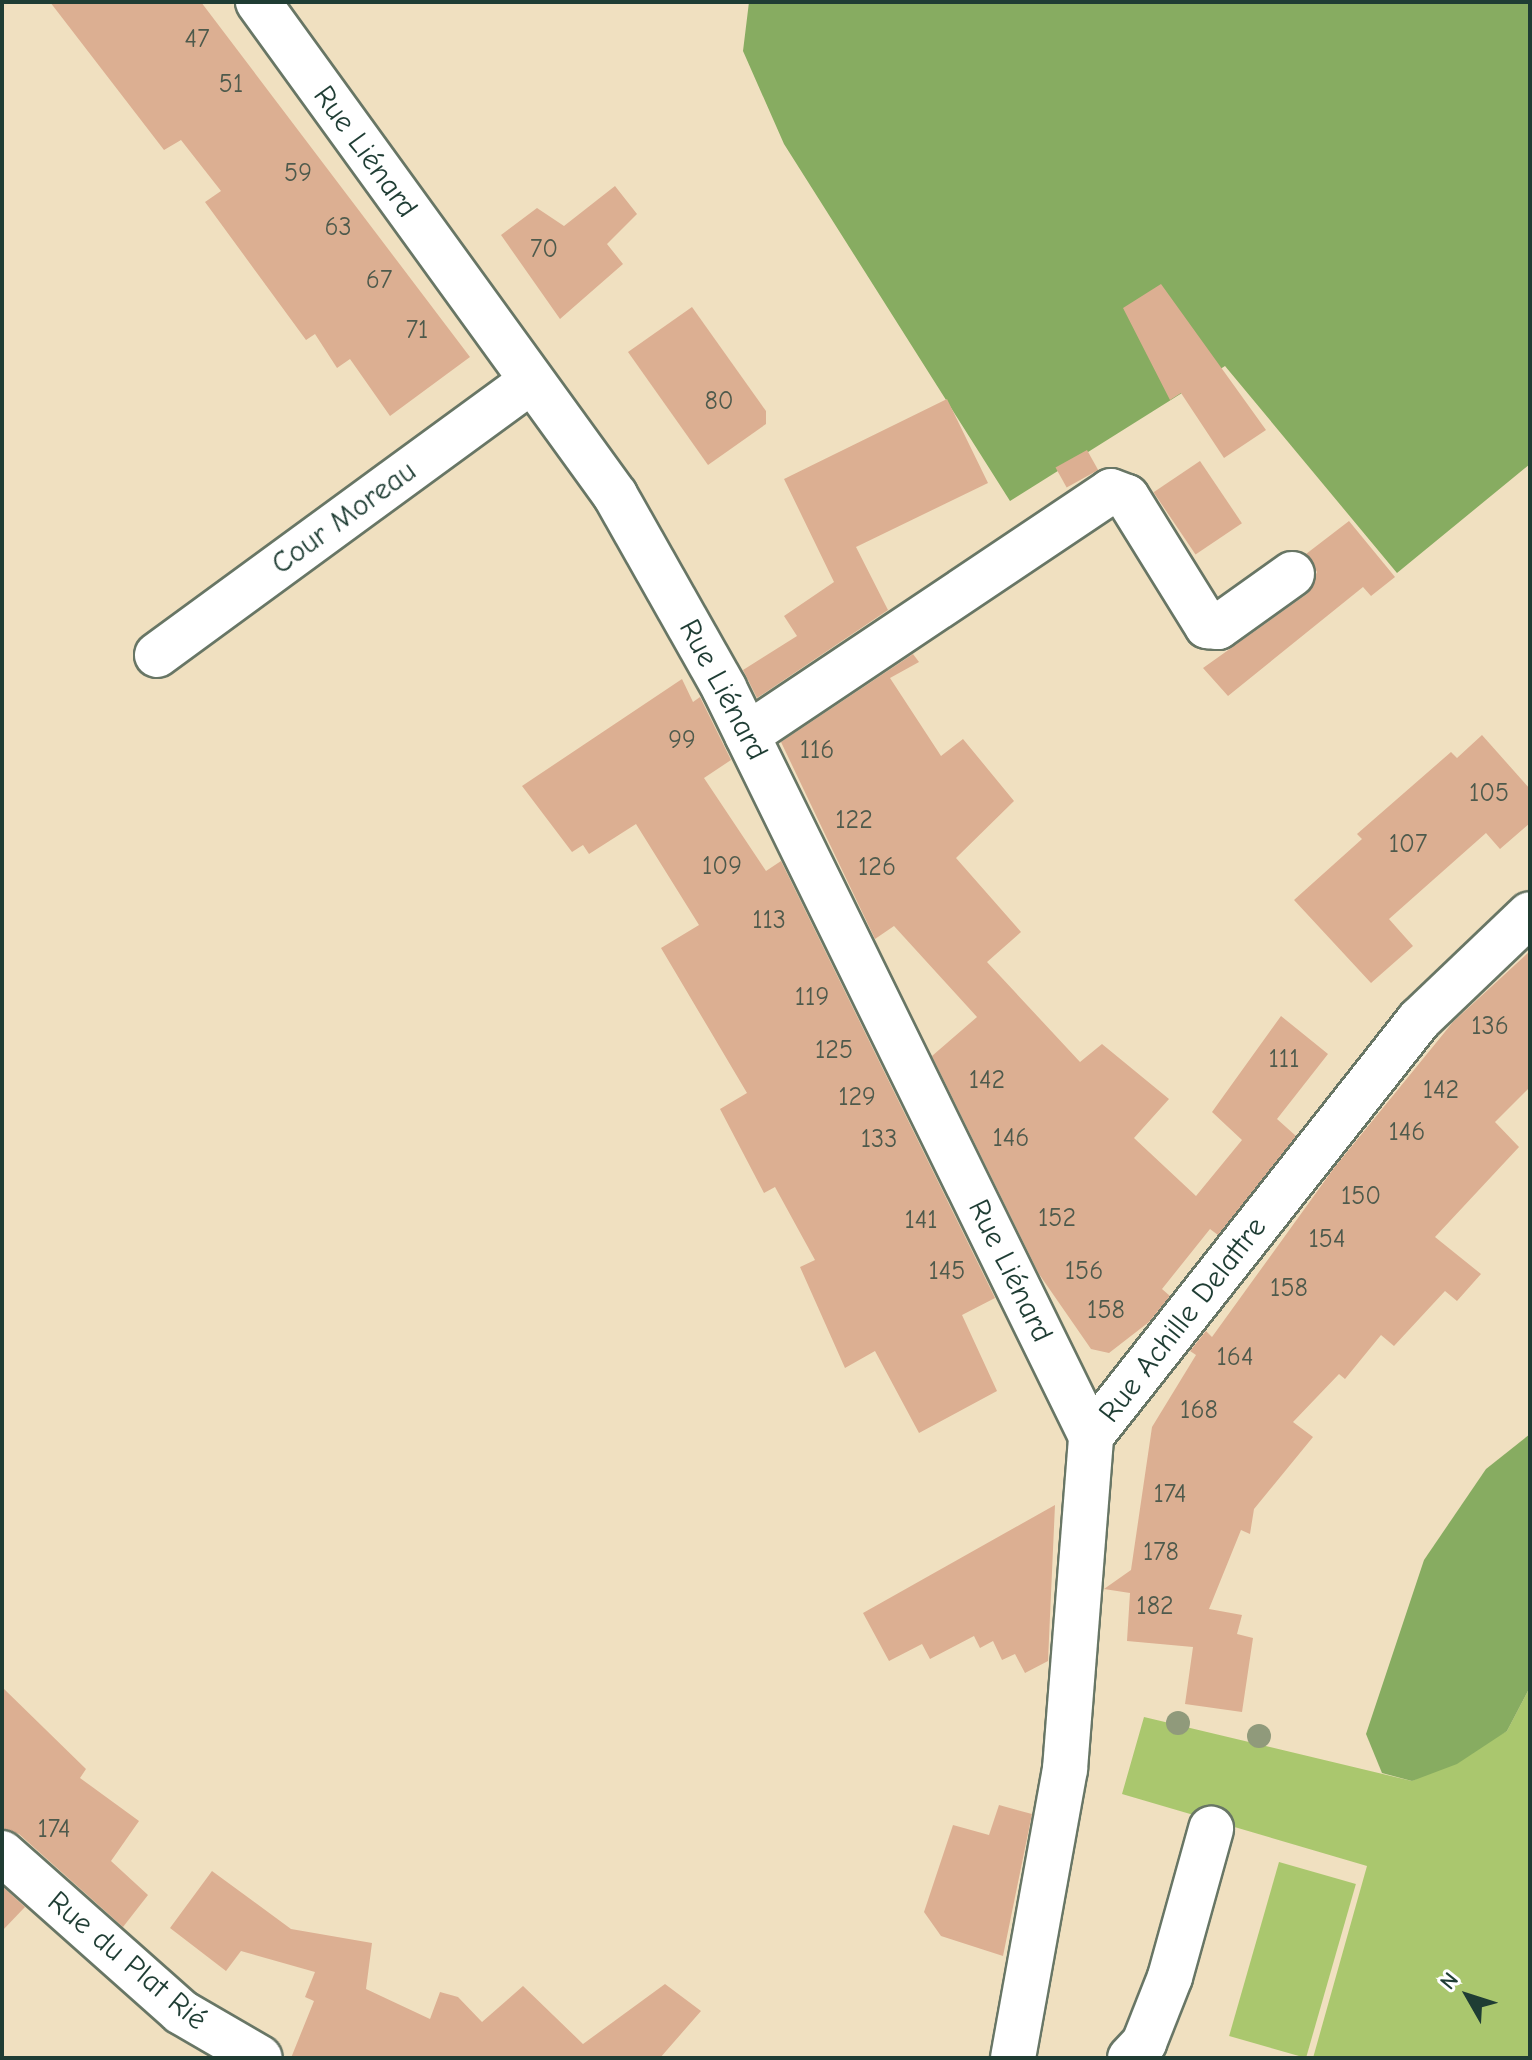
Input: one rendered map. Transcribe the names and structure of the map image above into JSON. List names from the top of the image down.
{
  "streets": {
    "street": [
      "Rue Liénard",
      "Cour Moreau",
      "Rue Achille Delattre",
      "Rue du Plat Rié"
    ]
  },
  "crossings": [
    ["Rue Liénard", "Cour Moreau"],
    ["Rue Liénard", "Rue Achille Delattre"]
  ],
  "house_numbers": [
    "47",
    "51",
    "59",
    "63",
    "70",
    "67",
    "71",
    "80",
    "99",
    "116",
    "105",
    "122",
    "107",
    "109",
    "126",
    "113",
    "119",
    "136",
    "125",
    "111",
    "142",
    "142",
    "129",
    "146",
    "146",
    "133",
    "150",
    "152",
    "141",
    "154",
    "145",
    "156",
    "158",
    "158",
    "164",
    "168",
    "174",
    "178",
    "182",
    "174"
  ],
  "north": "top left"
}
